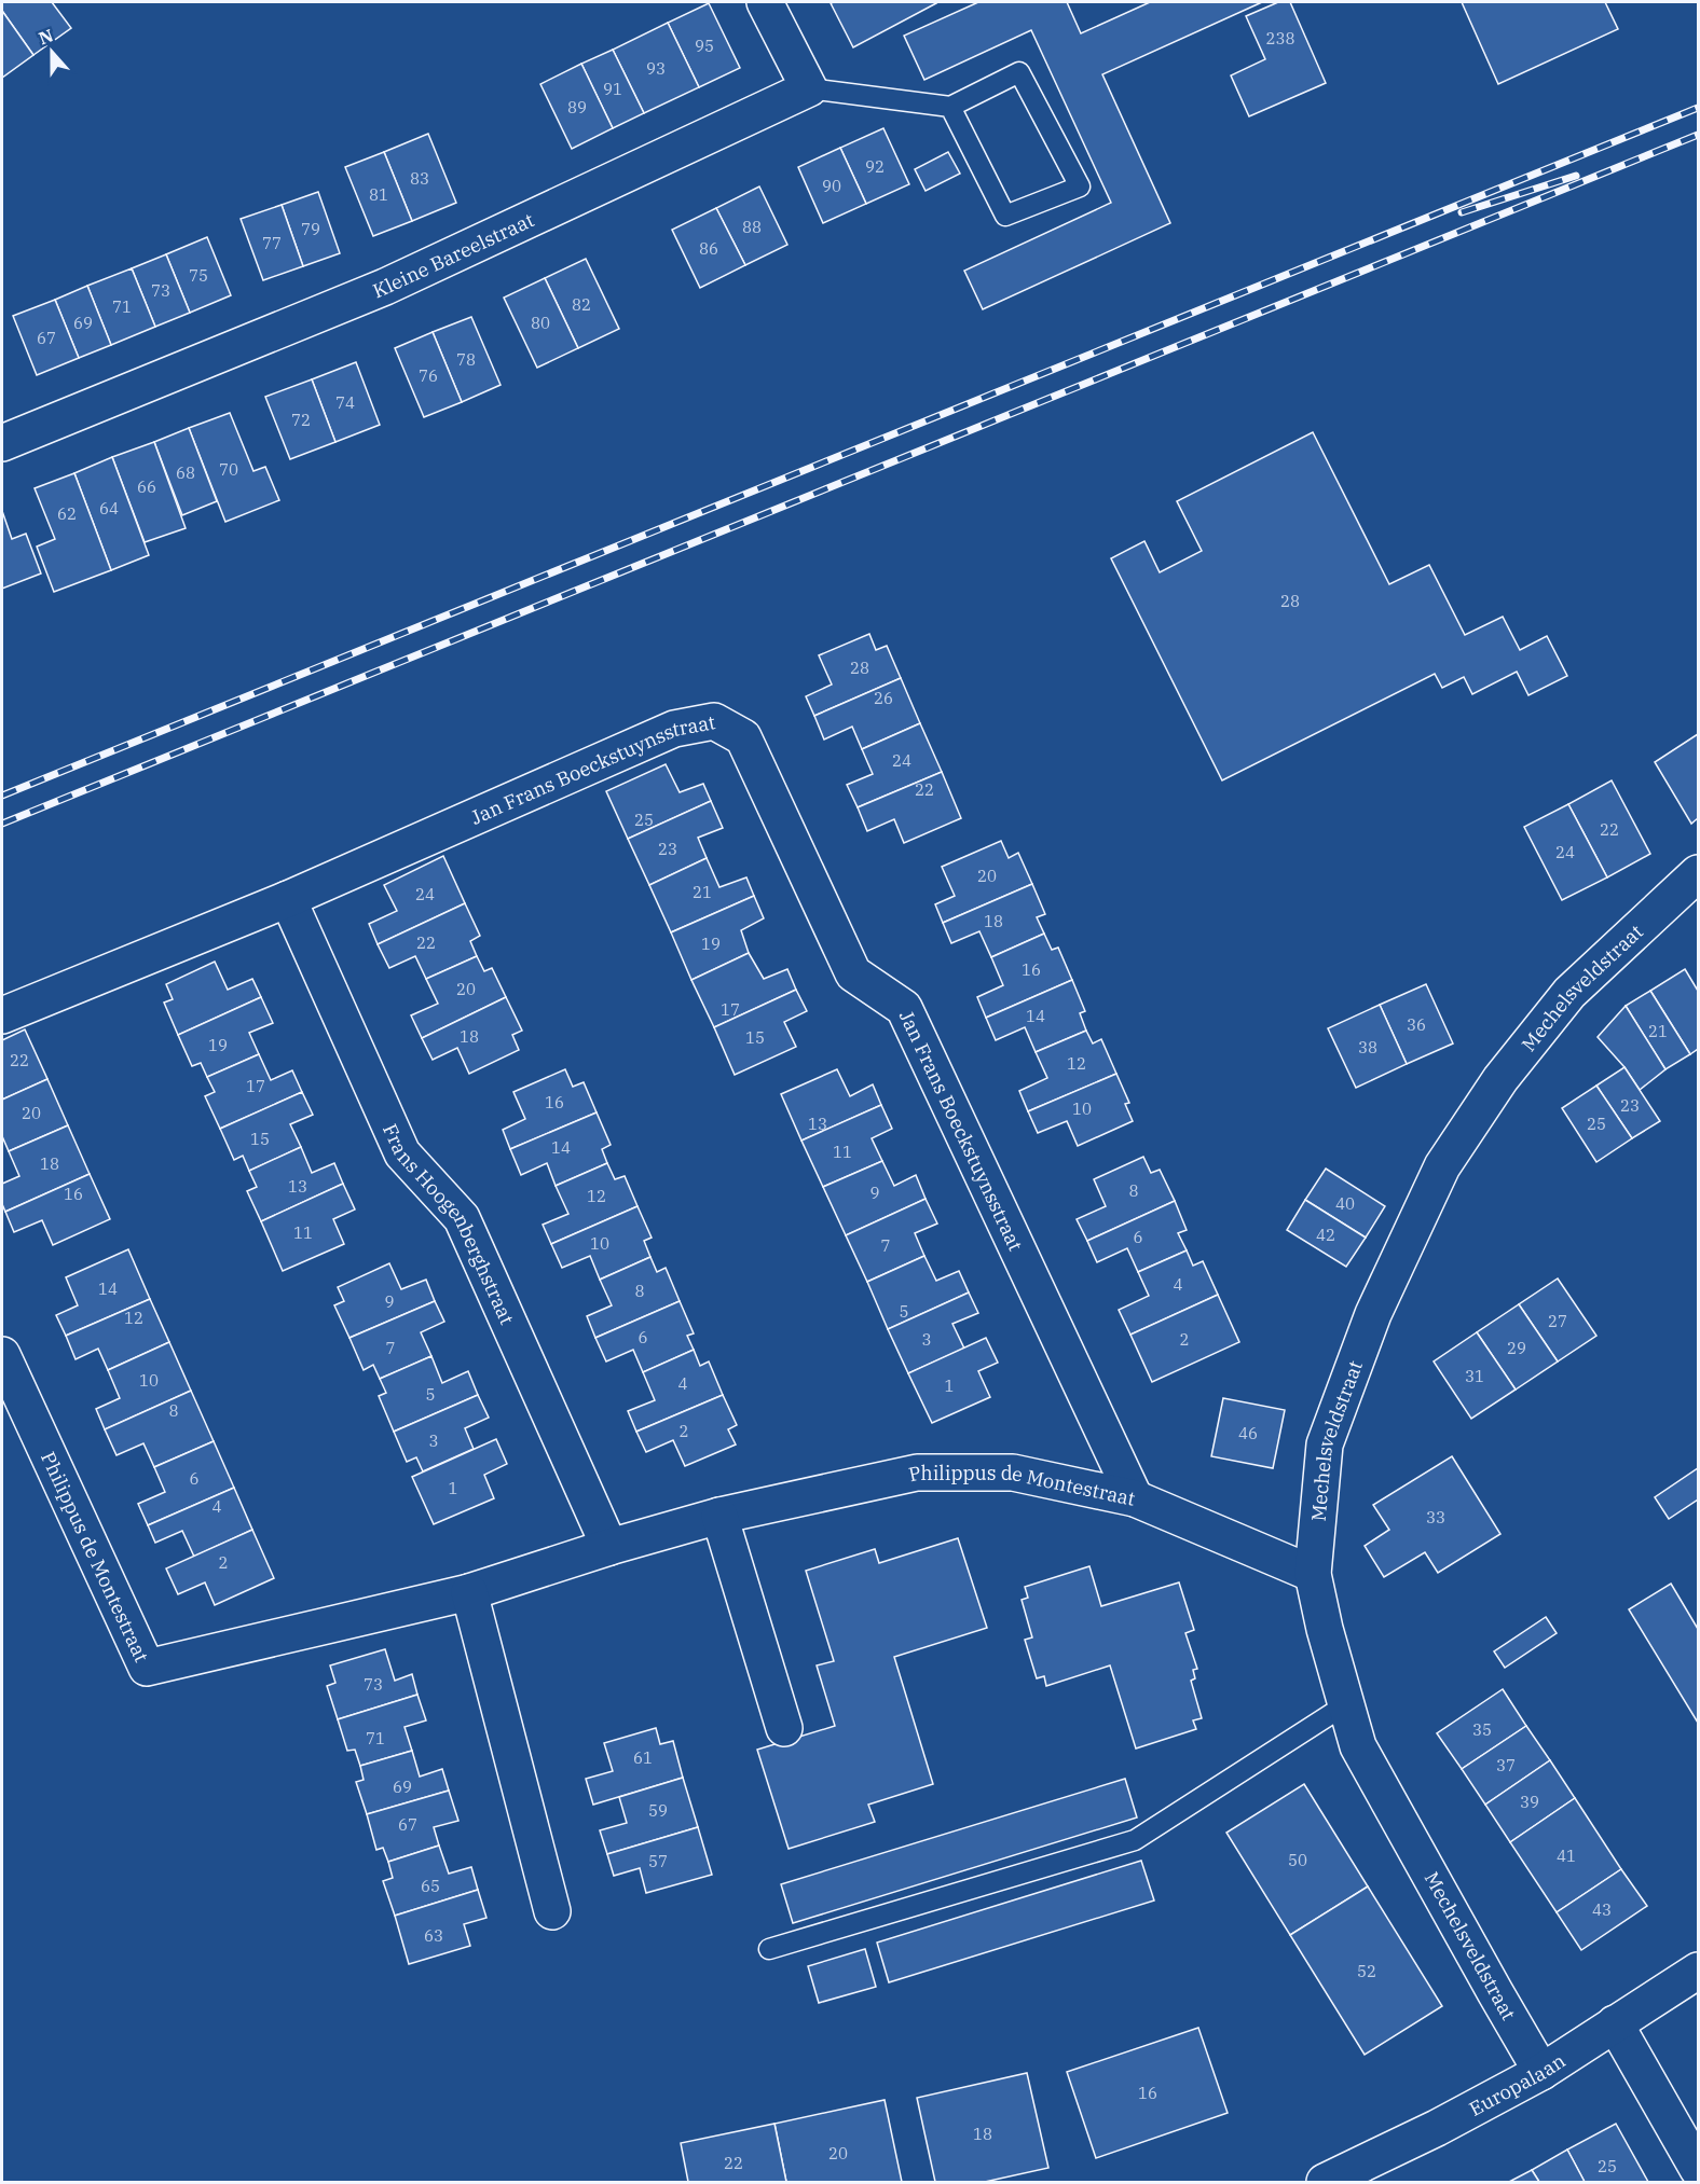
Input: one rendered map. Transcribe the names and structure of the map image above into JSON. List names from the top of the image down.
{
  "streets": {
    "street": [
      "Kleine Bareelstraat",
      "Jan Frans Boeckstuynsstraat",
      "Mechelsveldstraat",
      "Frans Hoogenberghstraat",
      "Philippus de Montestraat",
      "Europalaan"
    ]
  },
  "crossings": [
    ["Jan Frans Boeckstuynsstraat", "Frans Hoogenberghstraat"],
    ["Jan Frans Boeckstuynsstraat", "Philippus de Montestraat"],
    ["Mechelsveldstraat", "Philippus de Montestraat"],
    ["Mechelsveldstraat", "Europalaan"],
    ["Frans Hoogenberghstraat", "Philippus de Montestraat"]
  ],
  "house_numbers": [
    "238",
    "95",
    "93",
    "91",
    "89",
    "92",
    "83",
    "90",
    "81",
    "88",
    "79",
    "77",
    "86",
    "75",
    "73",
    "82",
    "71",
    "69",
    "80",
    "67",
    "78",
    "76",
    "74",
    "72",
    "70",
    "68",
    "66",
    "64",
    "62",
    "28",
    "28",
    "26",
    "24",
    "22",
    "25",
    "22",
    "23",
    "24",
    "20",
    "21",
    "24",
    "18",
    "22",
    "19",
    "16",
    "20",
    "17",
    "14",
    "36",
    "21",
    "18",
    "15",
    "19",
    "38",
    "22",
    "12",
    "17",
    "16",
    "23",
    "10",
    "20",
    "13",
    "25",
    "15",
    "14",
    "11",
    "18",
    "13",
    "8",
    "9",
    "16",
    "12",
    "40",
    "11",
    "42",
    "6",
    "10",
    "7",
    "4",
    "14",
    "8",
    "9",
    "5",
    "12",
    "27",
    "6",
    "3",
    "2",
    "7",
    "29",
    "31",
    "10",
    "4",
    "1",
    "5",
    "8",
    "2",
    "46",
    "3",
    "6",
    "1",
    "4",
    "33",
    "2",
    "73",
    "35",
    "71",
    "61",
    "37",
    "69",
    "39",
    "59",
    "67",
    "41",
    "50",
    "57",
    "65",
    "43",
    "63",
    "52",
    "16",
    "18",
    "20",
    "22",
    "25"
  ],
  "north": "top"
}
